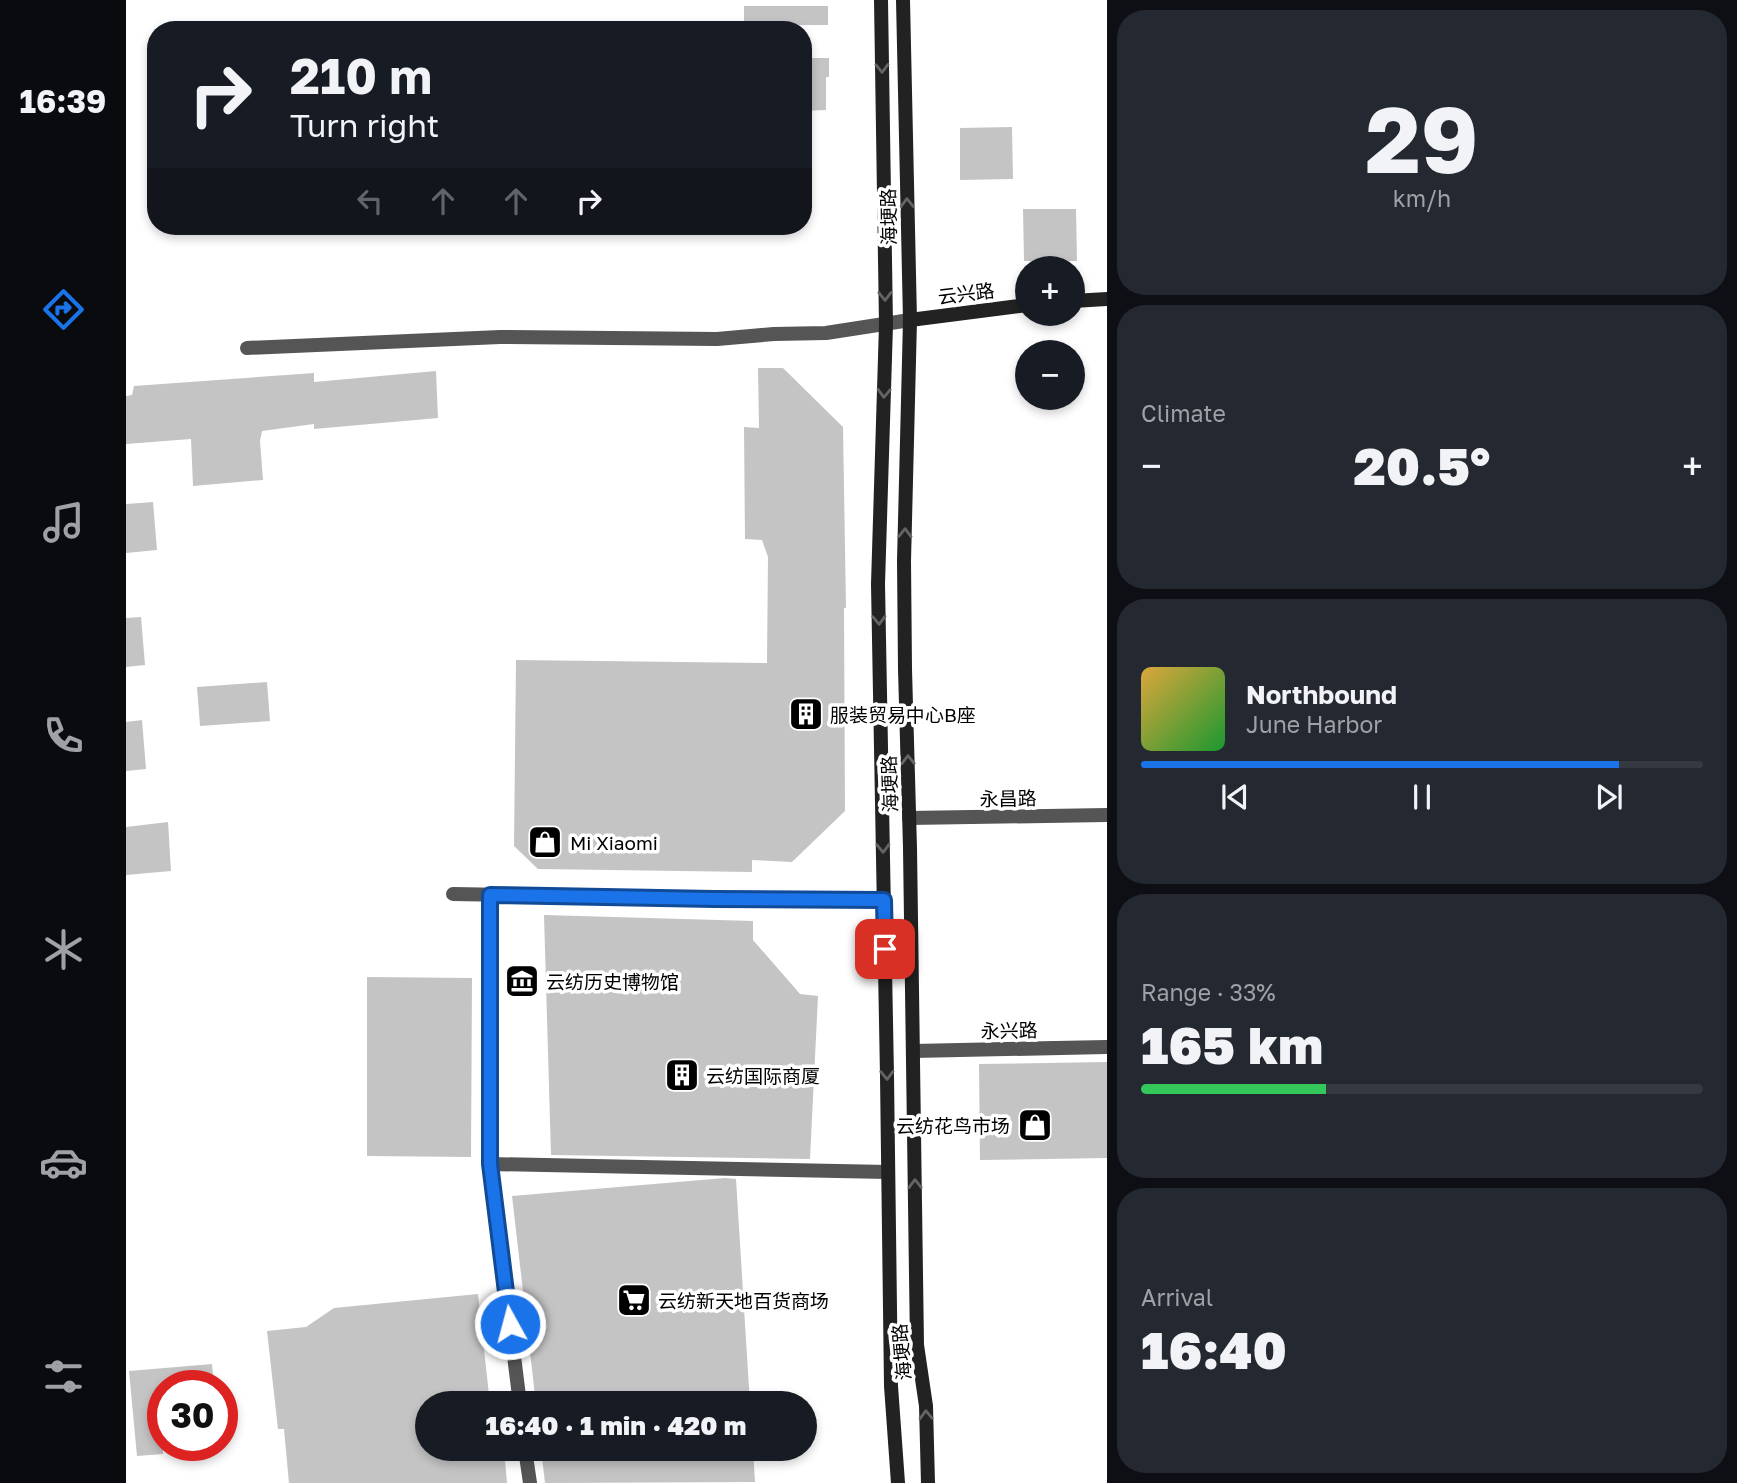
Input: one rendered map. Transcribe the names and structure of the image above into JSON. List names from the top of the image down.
{
  "streets": {
    "main road": ["海埂路", "云兴路"],
    "street": ["永昌路", "永兴路"]
  },
  "crossings": [
    ["海埂路", "云兴路"],
    ["海埂路", "永昌路"],
    ["海埂路", "永兴路"]
  ],
  "places": {
    "building": ["服装贸易中心B座", "云纺国际商厦"],
    "shop": ["Mi Xiaomi", "云纺花鸟市场"],
    "museum": ["云纺历史博物馆"],
    "supermarket": ["云纺新天地百货商场"]
  },
  "page": {
    "tabs": "16:39",
    "tile": [
      ["29", "km/h"],
      "Climate",
      ["Range · 33%", "165 km"],
      ["Arrival", "16:40"]
    ],
    "turn": ["210 m", "Turn right"],
    "map_buttons": ["+", "−"],
    "heat": ["−", "20.5°", "+"],
    "song": ["Northbound", "June Harbor"],
    "limit": "30",
    "trip": "16:40 · 1 min · 420 m"
  }
}
